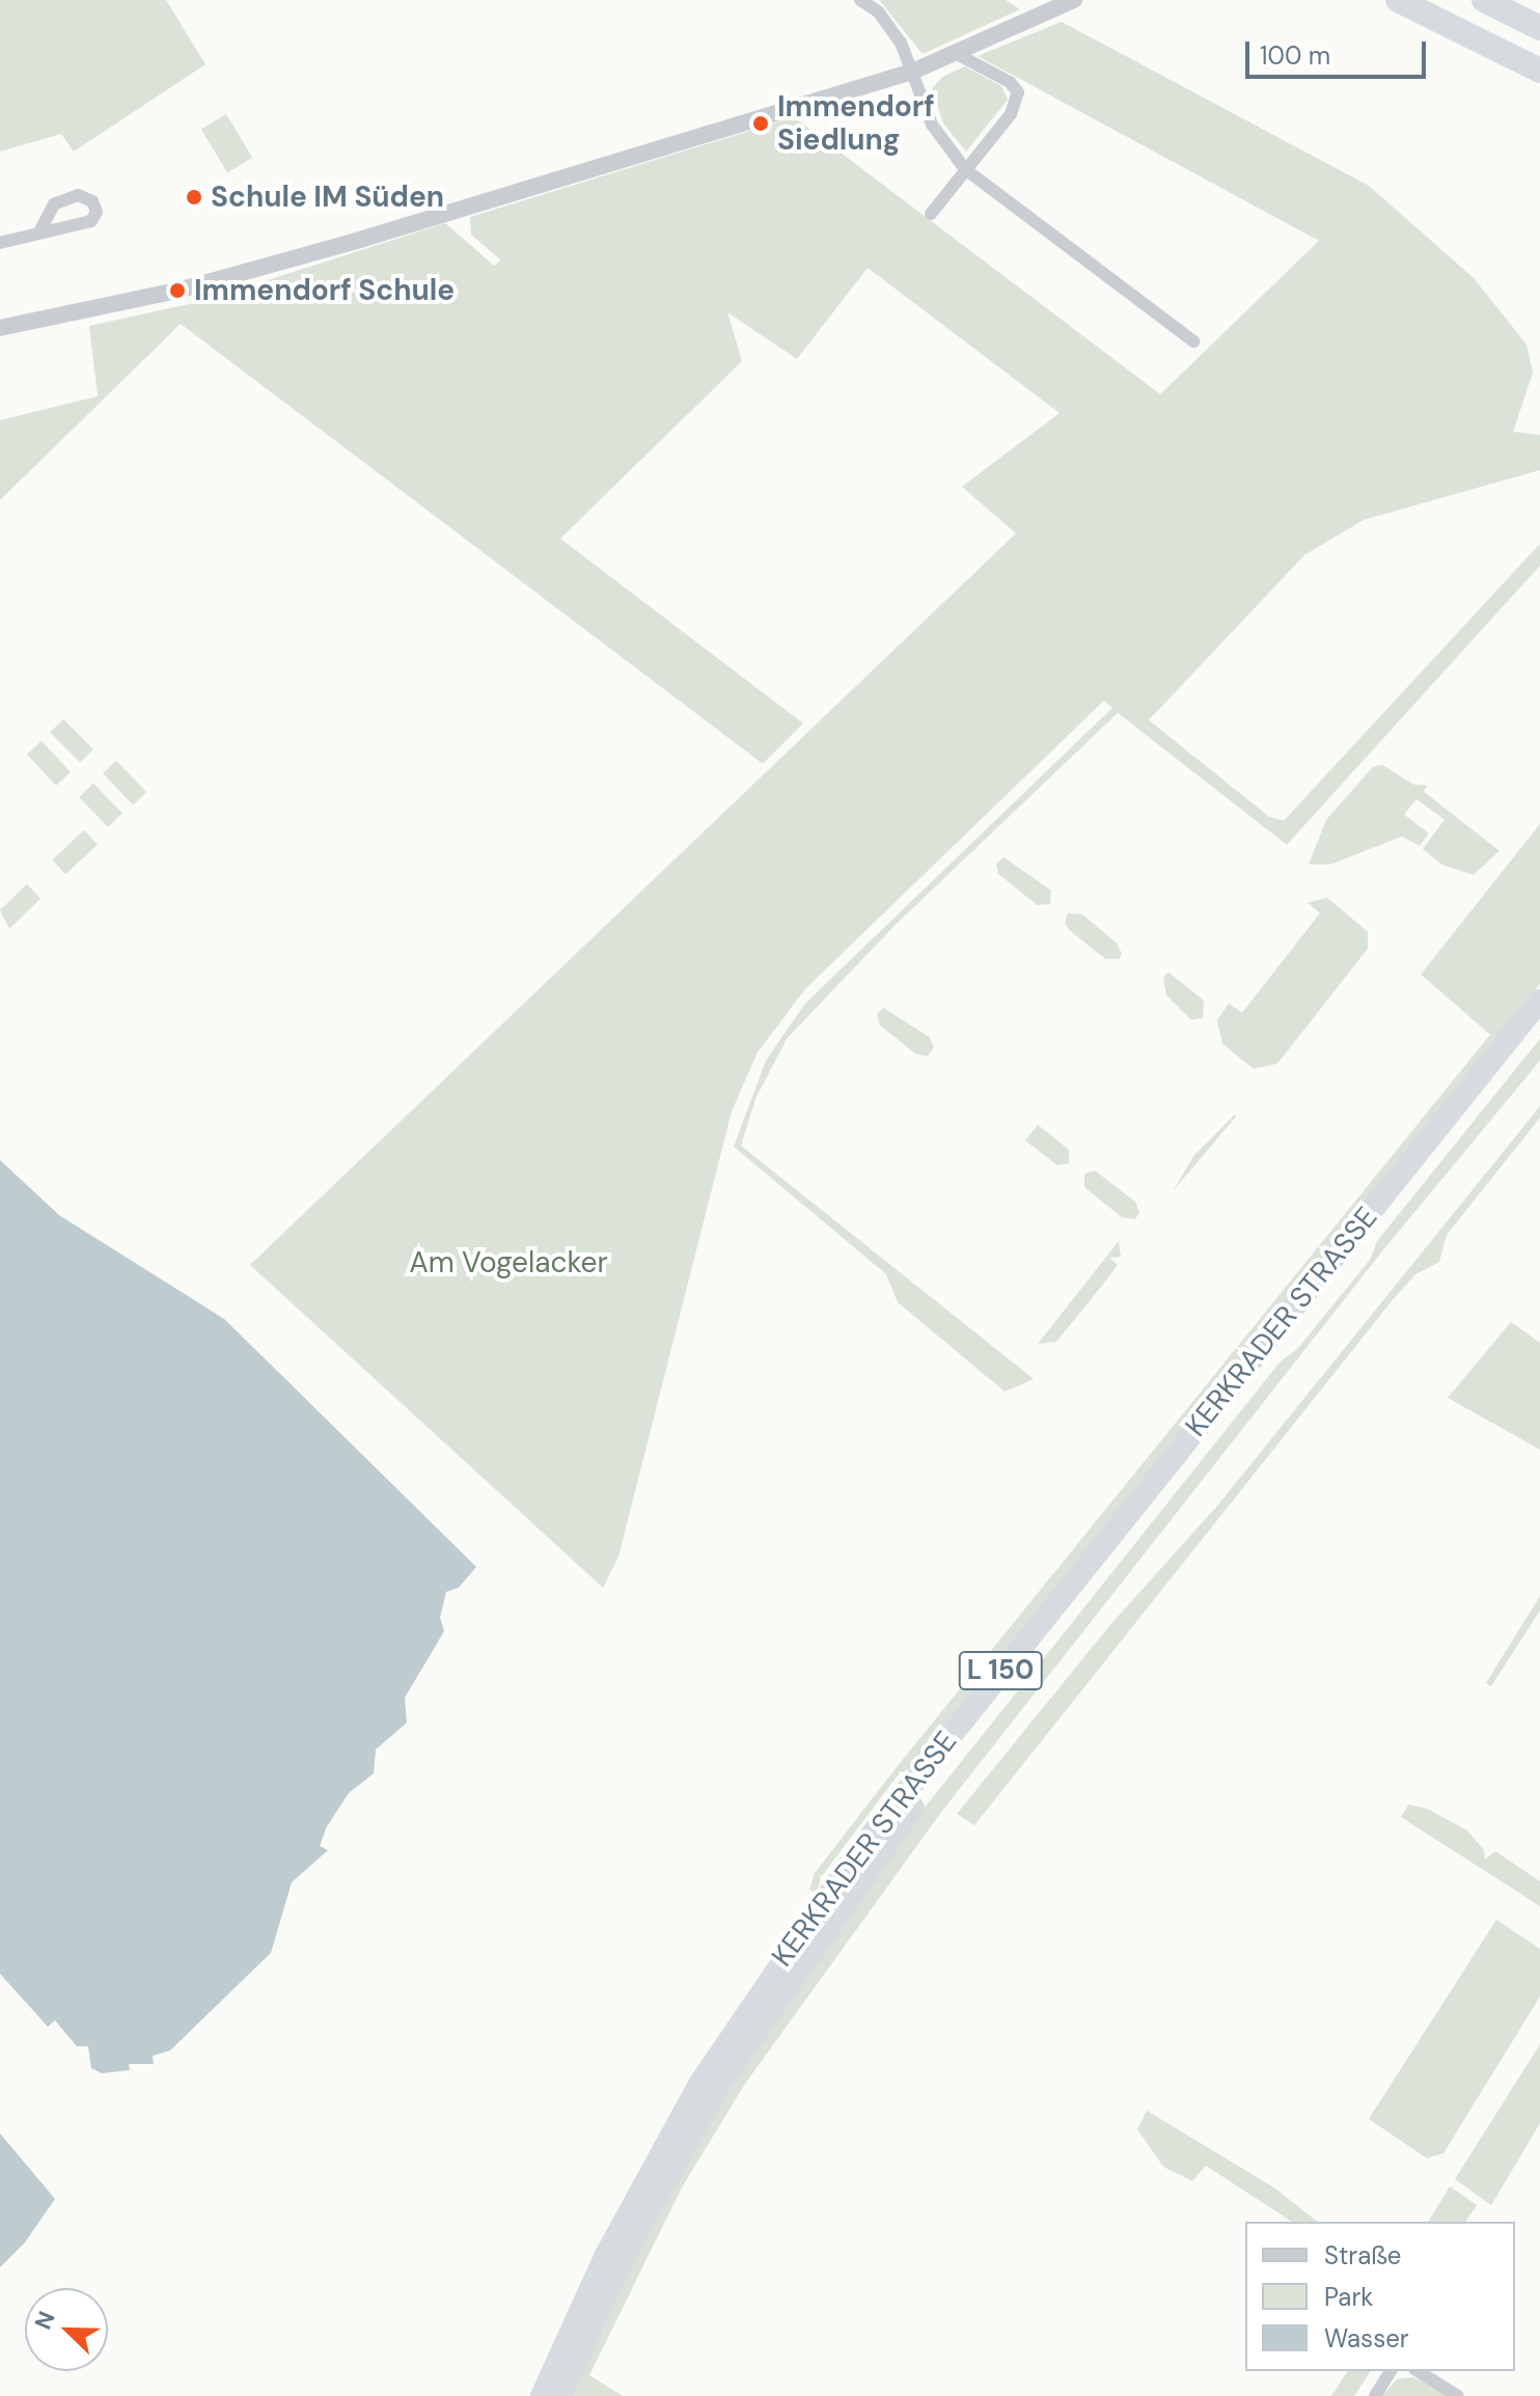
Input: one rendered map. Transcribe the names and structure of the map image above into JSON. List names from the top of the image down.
{
  "streets": {
    "highway": ["KERKRADER STRASSE", "L 150"]
  },
  "parks": ["Am Vogelacker"],
  "places": ["Immendorf Siedlung", "Schule IM Süden", "Immendorf Schule"],
  "legend": ["Straße", "Park", "Wasser"],
  "scale_bar": "100 m",
  "north": "top left"
}
